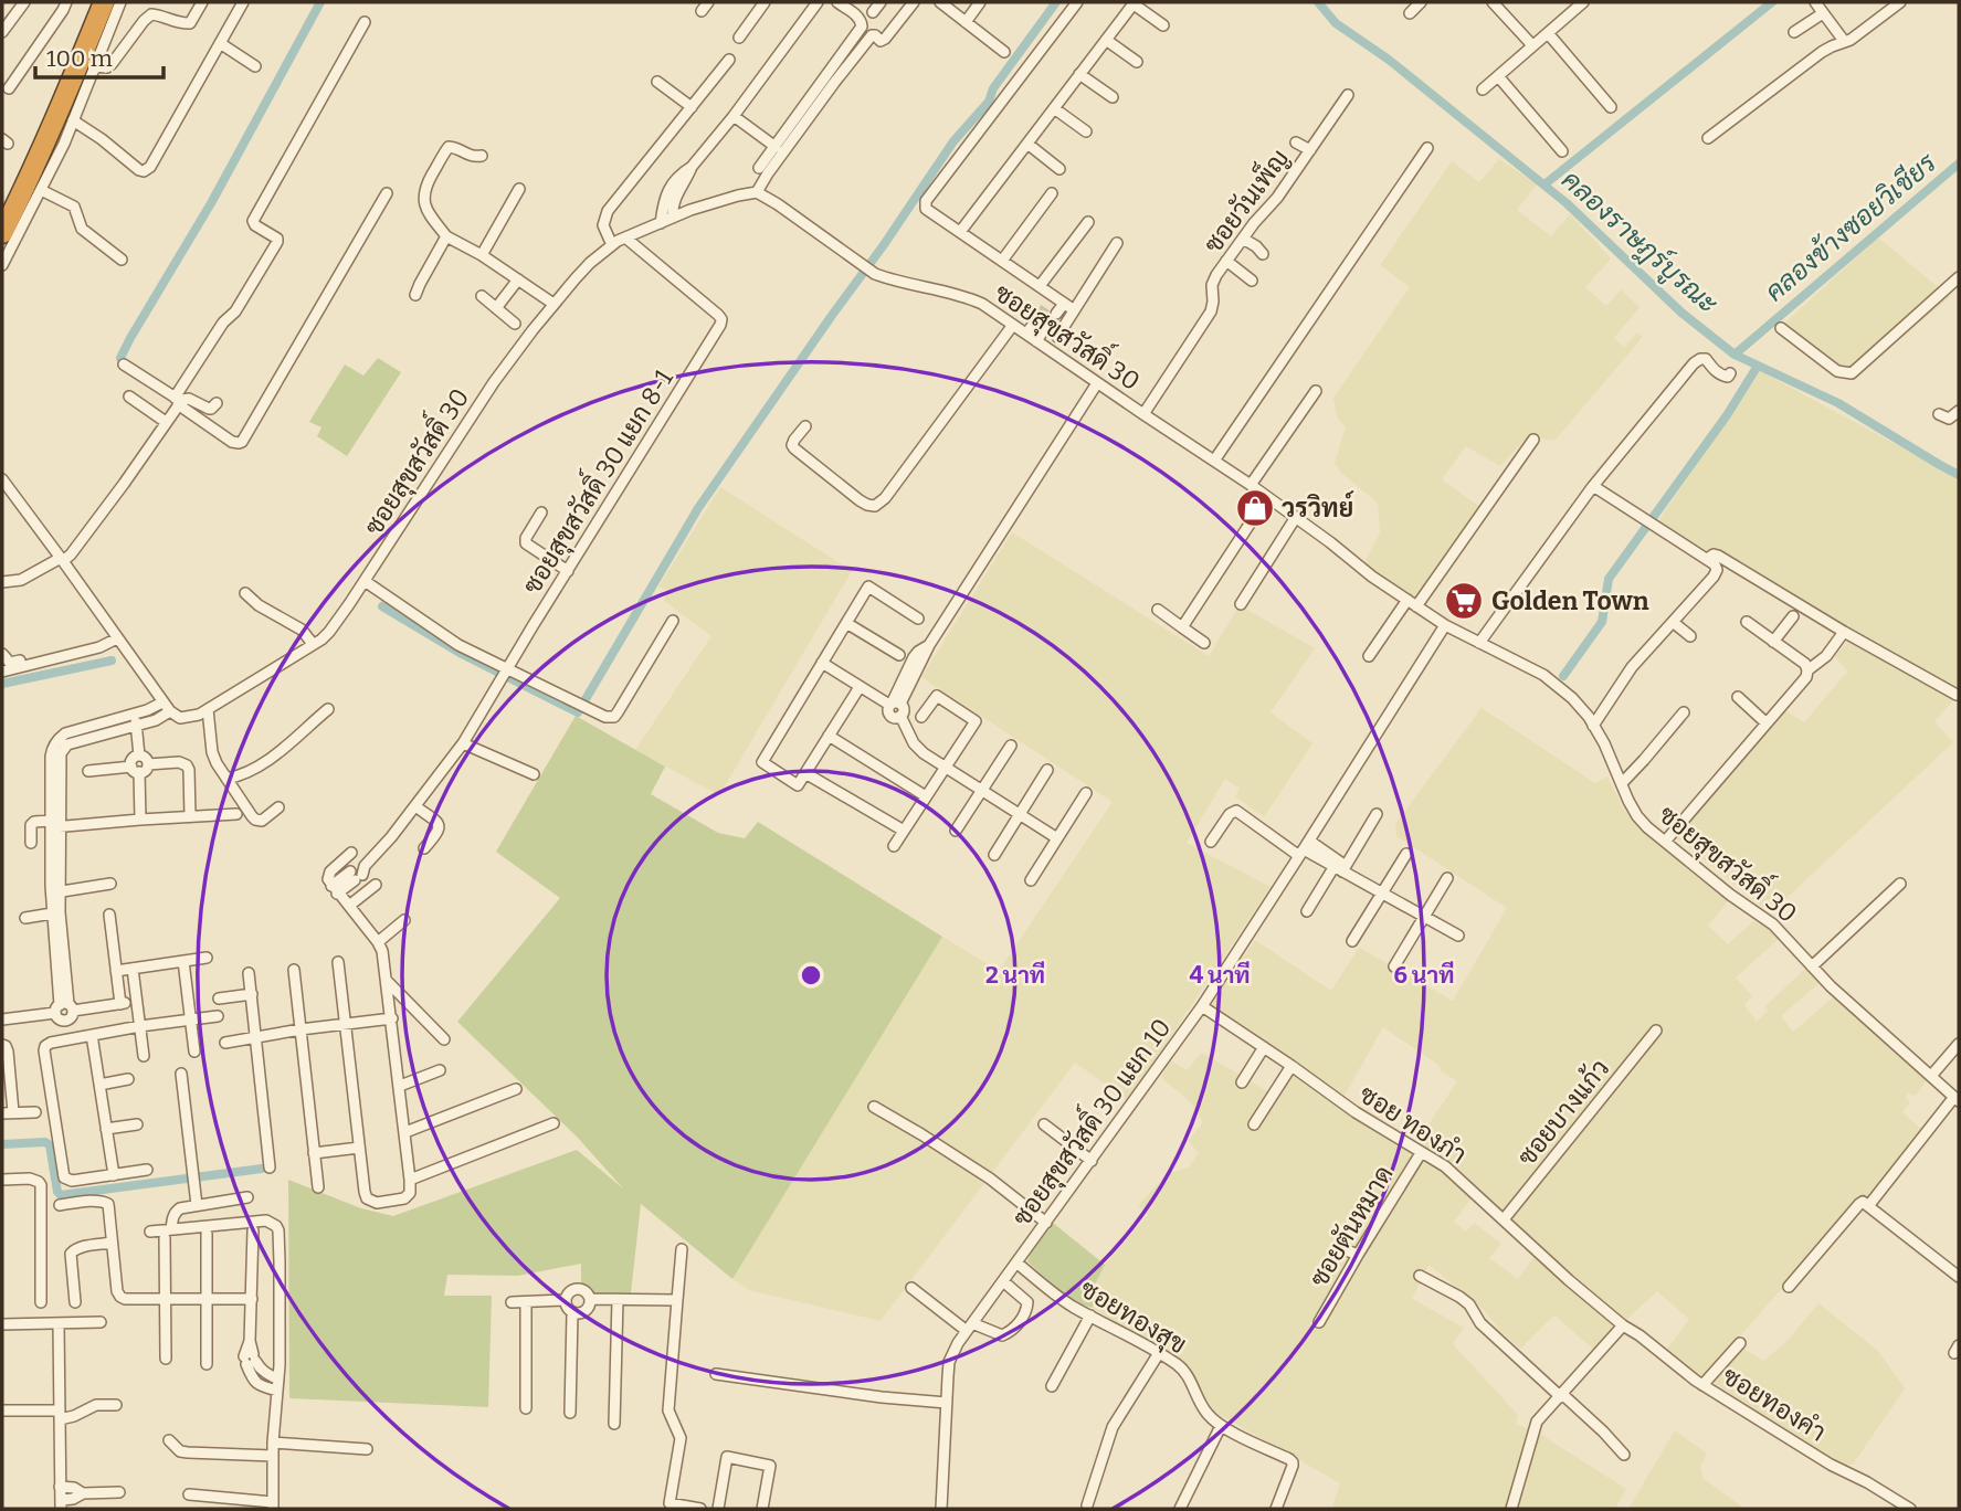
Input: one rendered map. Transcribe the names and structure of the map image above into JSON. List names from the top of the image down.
{
  "streets": {
    "street": [
      "ซอยวันเพ็ญ",
      "ซอยสุขสวัสดิ์ 30",
      "ซอยสุขสวัสดิ์ 30 แยก 8-1",
      "ซอยบางแก้ว",
      "ซอยสุขสวัสดิ์ 30 แยก 10",
      "ซอย ทองภํา",
      "ซอยตันหมาด",
      "ซอยทองสุข",
      "ซอยทองคำ"
    ]
  },
  "crossings": [
    ["ซอยวันเพ็ญ", "ซอยสุขสวัสดิ์ 30"],
    ["ซอยสุขสวัสดิ์ 30", "ซอยสุขสวัสดิ์ 30 แยก 8-1"],
    ["ซอยสุขสวัสดิ์ 30", "ซอยสุขสวัสดิ์ 30 แยก 10"],
    ["ซอยบางแก้ว", "ซอย ทองภํา"],
    ["ซอยสุขสวัสดิ์ 30 แยก 10", "ซอย ทองภํา"],
    ["ซอยสุขสวัสดิ์ 30 แยก 10", "ซอยทองสุข"],
    ["ซอย ทองภํา", "ซอยตันหมาด"],
    ["ซอย ทองภํา", "ซอยทองคำ"]
  ],
  "water": ["คลองข้างซอยวิเชียร", "คลองราษฎร์บูรณะ"],
  "places": {
    "shop": ["วรวิทย์"],
    "supermarket": ["Golden Town"]
  },
  "scale_bar": "100 m",
  "rings": ["2 นาที", "4 นาที", "6 นาที"]
}
